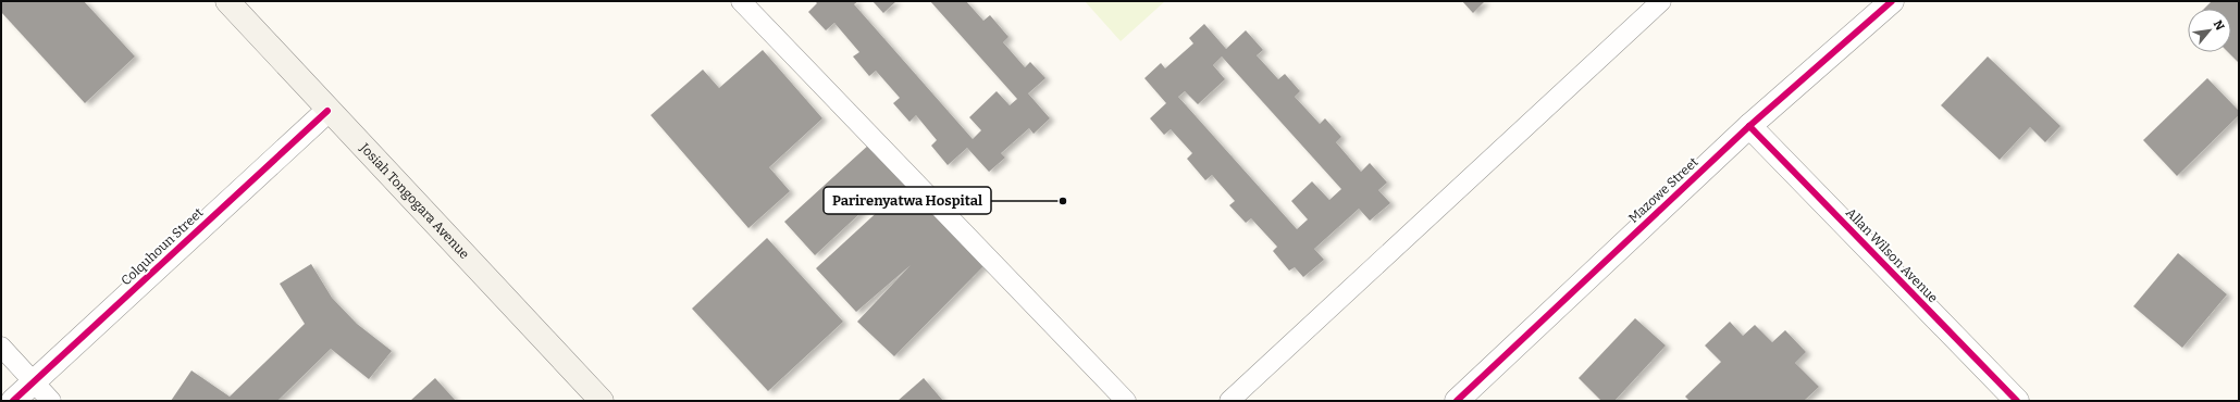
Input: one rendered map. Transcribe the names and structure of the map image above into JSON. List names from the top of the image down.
{
  "streets": {
    "main road": ["Josiah Tongogara Avenue"],
    "street": ["Mazowe Street", "Colquhoun Street", "Allan Wilson Avenue"]
  },
  "crossings": [
    ["Mazowe Street", "Allan Wilson Avenue"],
    ["Josiah Tongogara Avenue", "Colquhoun Street"]
  ],
  "places": ["Parirenyatwa Hospital"],
  "north": "top right"
}
